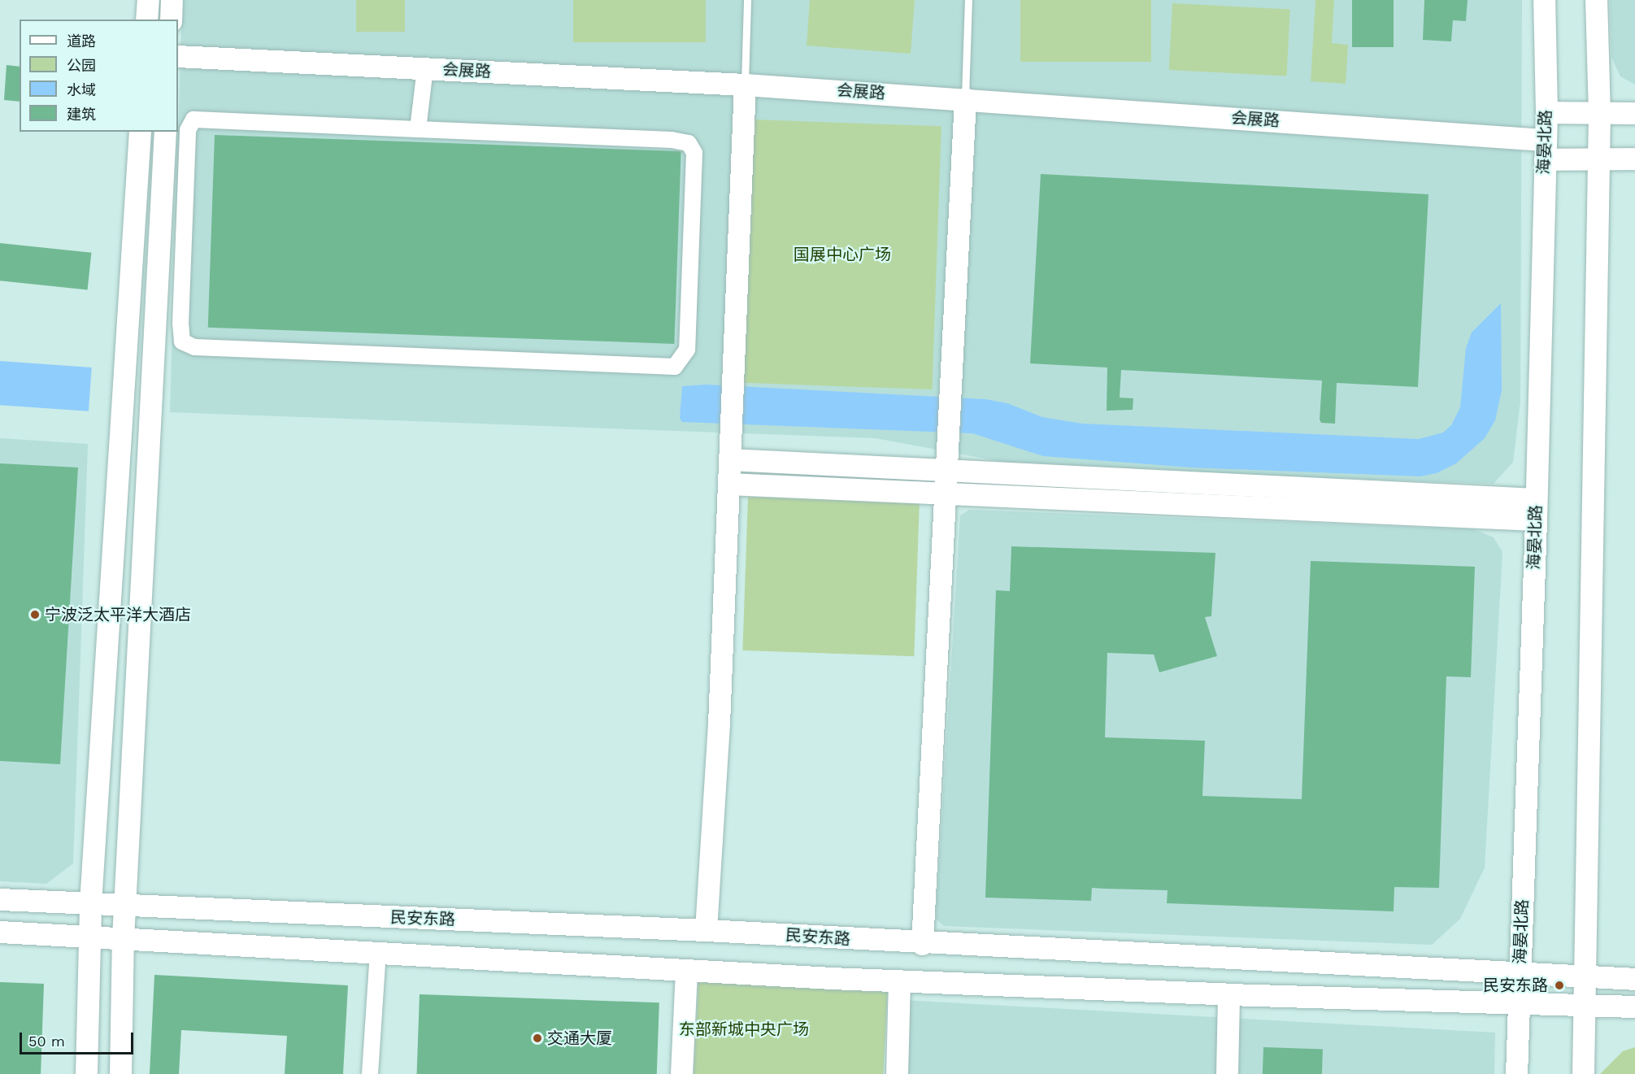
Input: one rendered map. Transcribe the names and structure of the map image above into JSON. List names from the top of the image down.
{
  "streets": {
    "street": ["会展路", "海晏北路", "民安东路"]
  },
  "crossings": [
    ["会展路", "海晏北路"],
    ["海晏北路", "民安东路"]
  ],
  "parks": ["国展中心广场", "东部新城中央广场"],
  "places": ["宁波泛太平洋大酒店", "民安东路", "交通大厦"],
  "legend": [
    "道路",
    "公园",
    "水域",
    "建筑"
  ],
  "scale_bar": "50 m"
}
